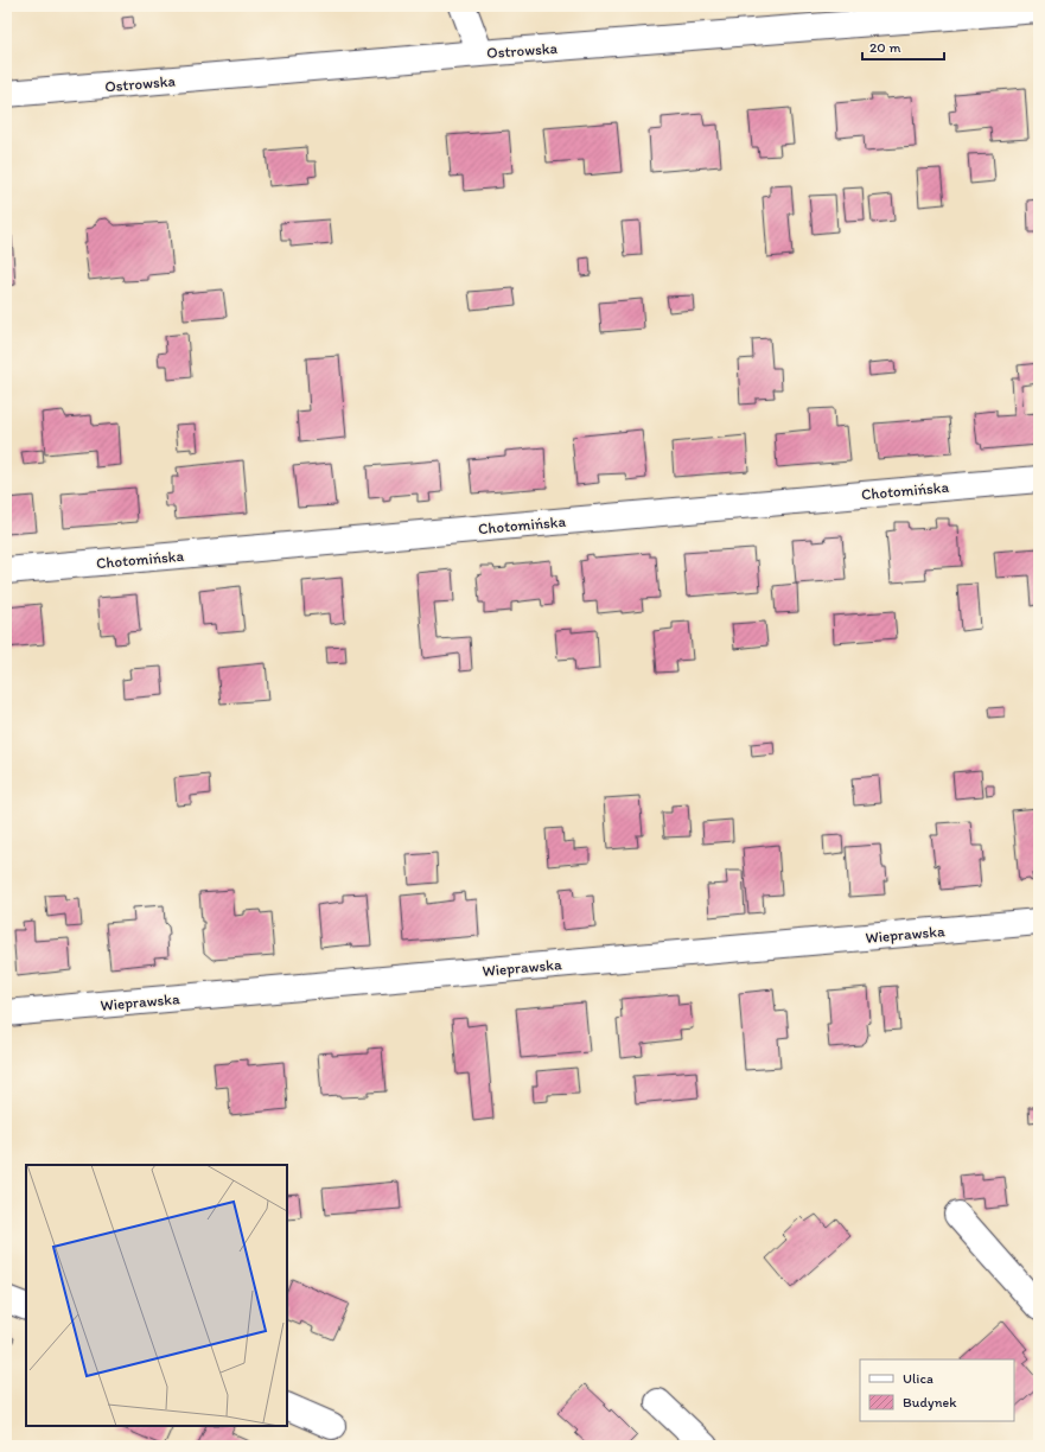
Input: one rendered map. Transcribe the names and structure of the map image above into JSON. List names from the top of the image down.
{
  "streets": {
    "street": ["Ostrowska", "Chotomińska", "Wieprawska"]
  },
  "legend": ["Ulica", "Budynek"],
  "scale_bar": "20 m"
}
